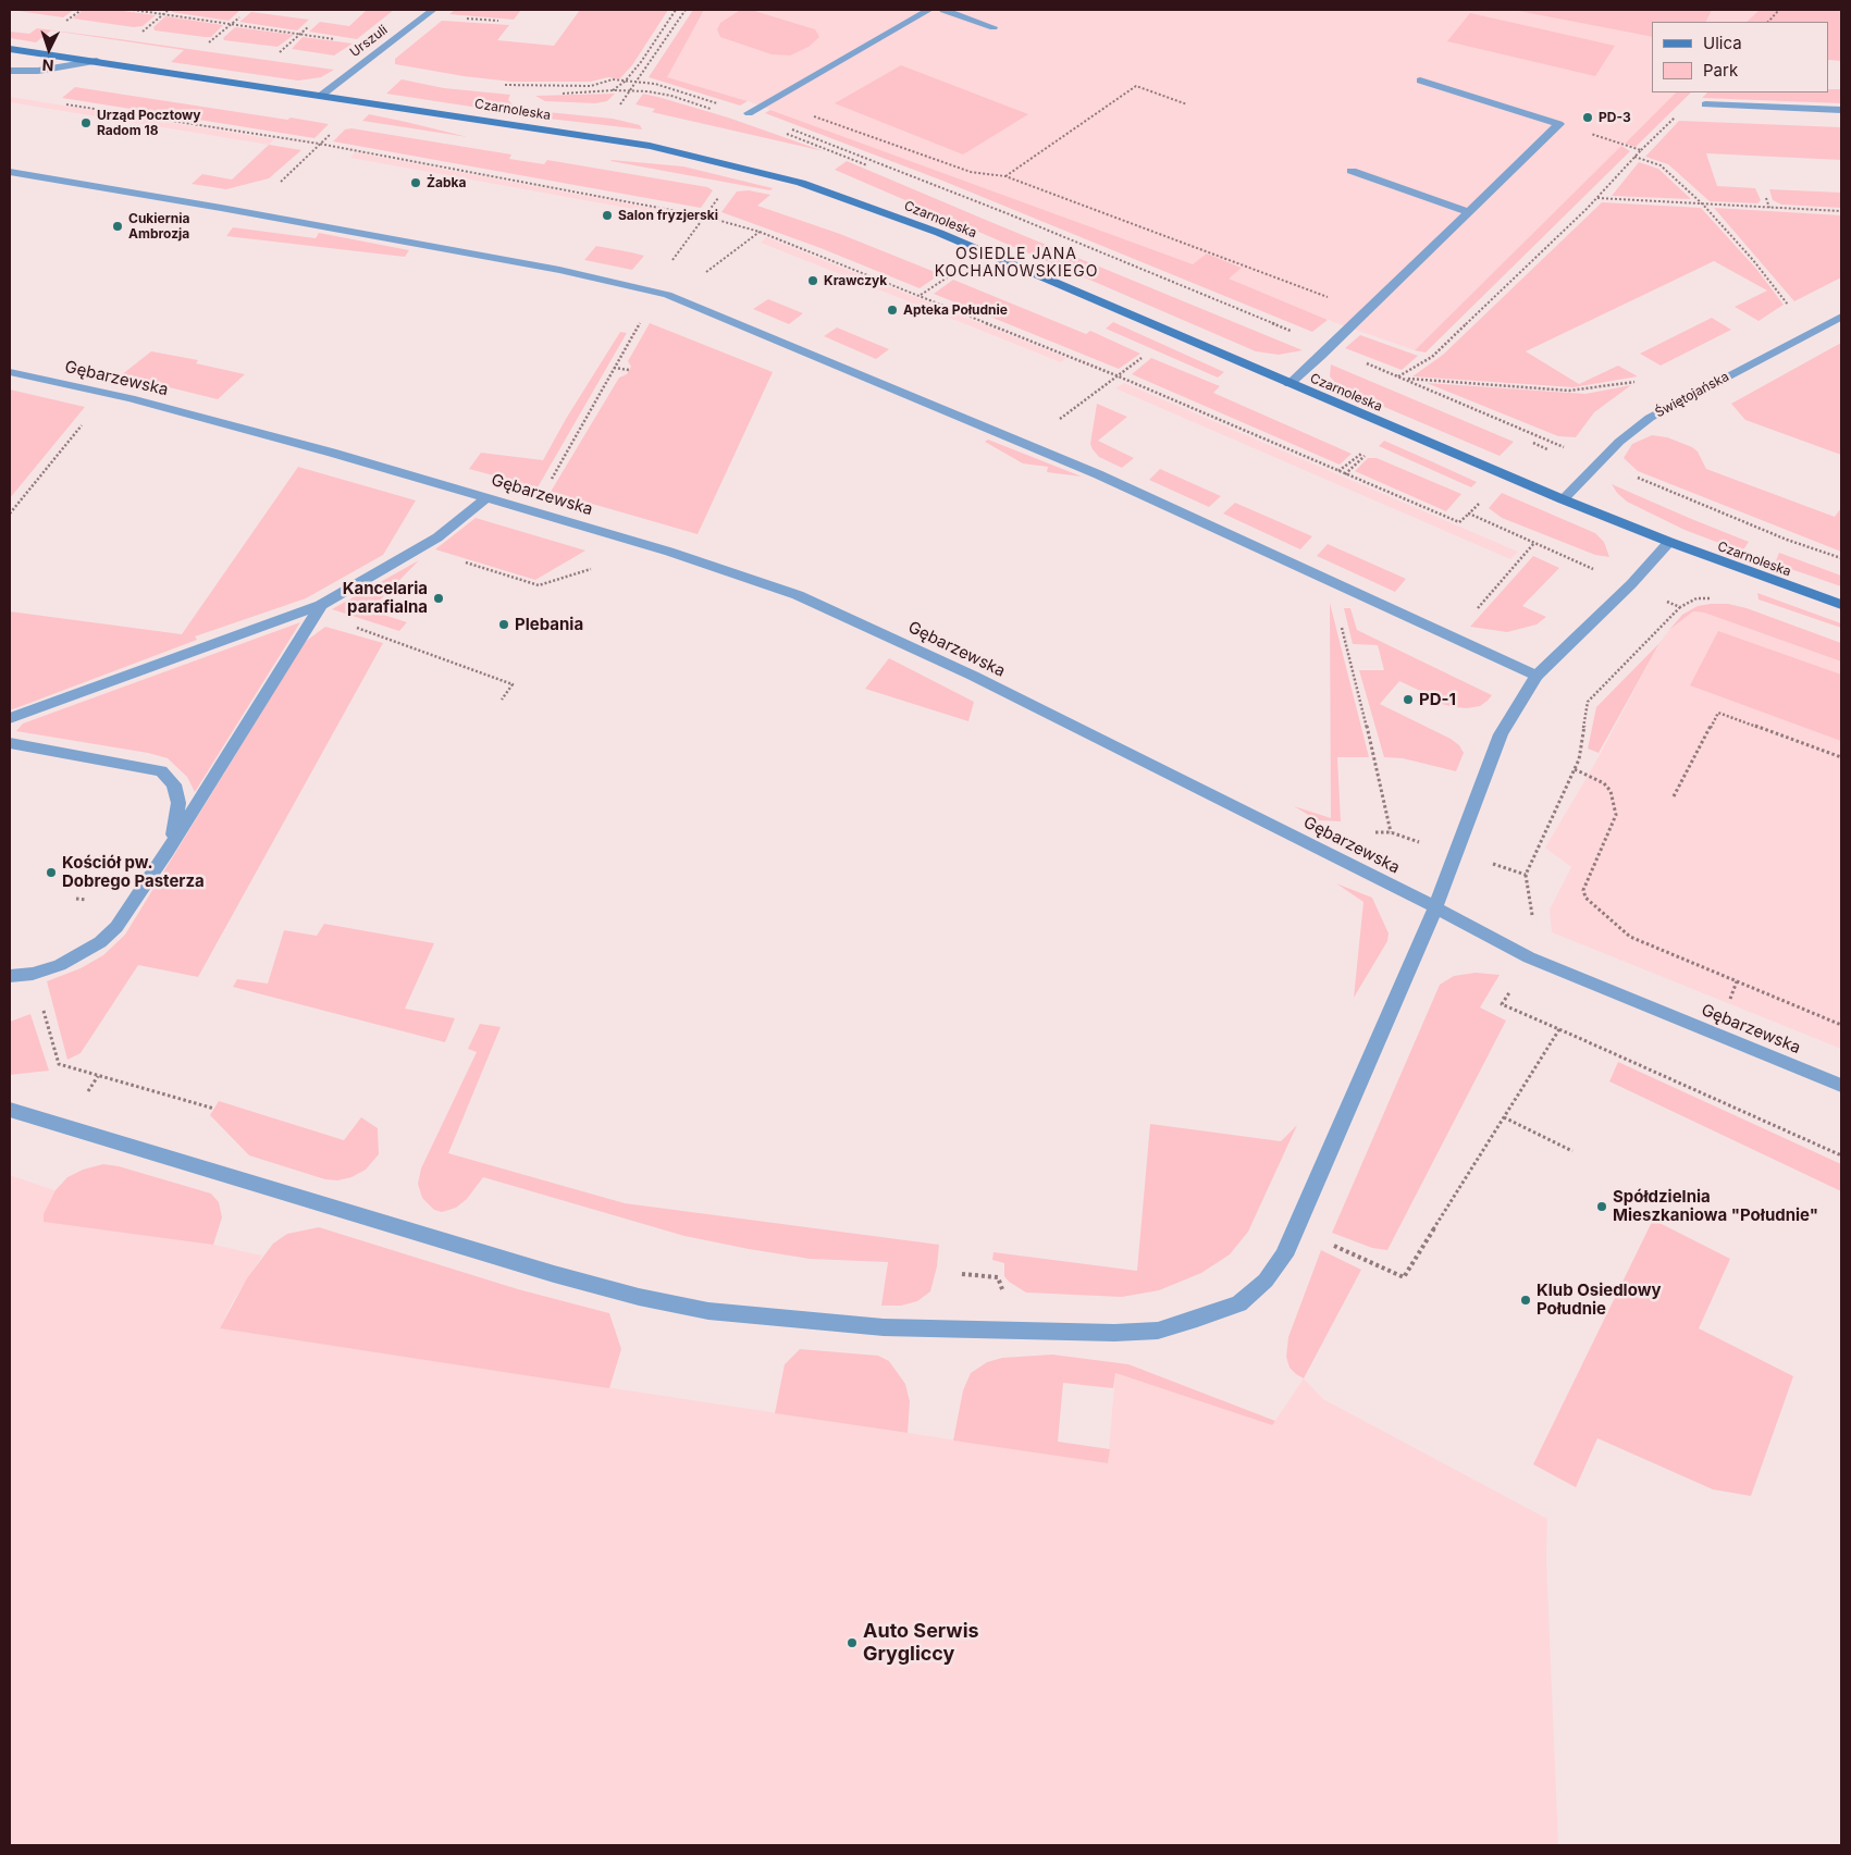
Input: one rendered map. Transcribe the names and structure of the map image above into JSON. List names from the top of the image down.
{
  "streets": {
    "street": [
      "Urszuli",
      "Czarnoleska",
      "Gębarzewska",
      "Świętojańska"
    ]
  },
  "crossings": [
    ["Urszuli", "Czarnoleska"],
    ["Czarnoleska", "Świętojańska"]
  ],
  "districts": ["OSIEDLE JANA KOCHANOWSKIEGO"],
  "places": [
    "PD-3",
    "Urząd Pocztowy Radom 18",
    "Żabka",
    "Salon fryzjerski",
    "Cukiernia Ambrozja",
    "Krawczyk",
    "Apteka Południe",
    "Kancelaria parafialna",
    "Plebania",
    "PD-1",
    "Kościół pw. Dobrego Pasterza",
    "Spółdzielnia Mieszkaniowa \"Południe\"",
    "Klub Osiedlowy Południe",
    "Auto Serwis Grygliccy"
  ],
  "legend": ["Ulica", "Park"],
  "north": "bottom"
}
